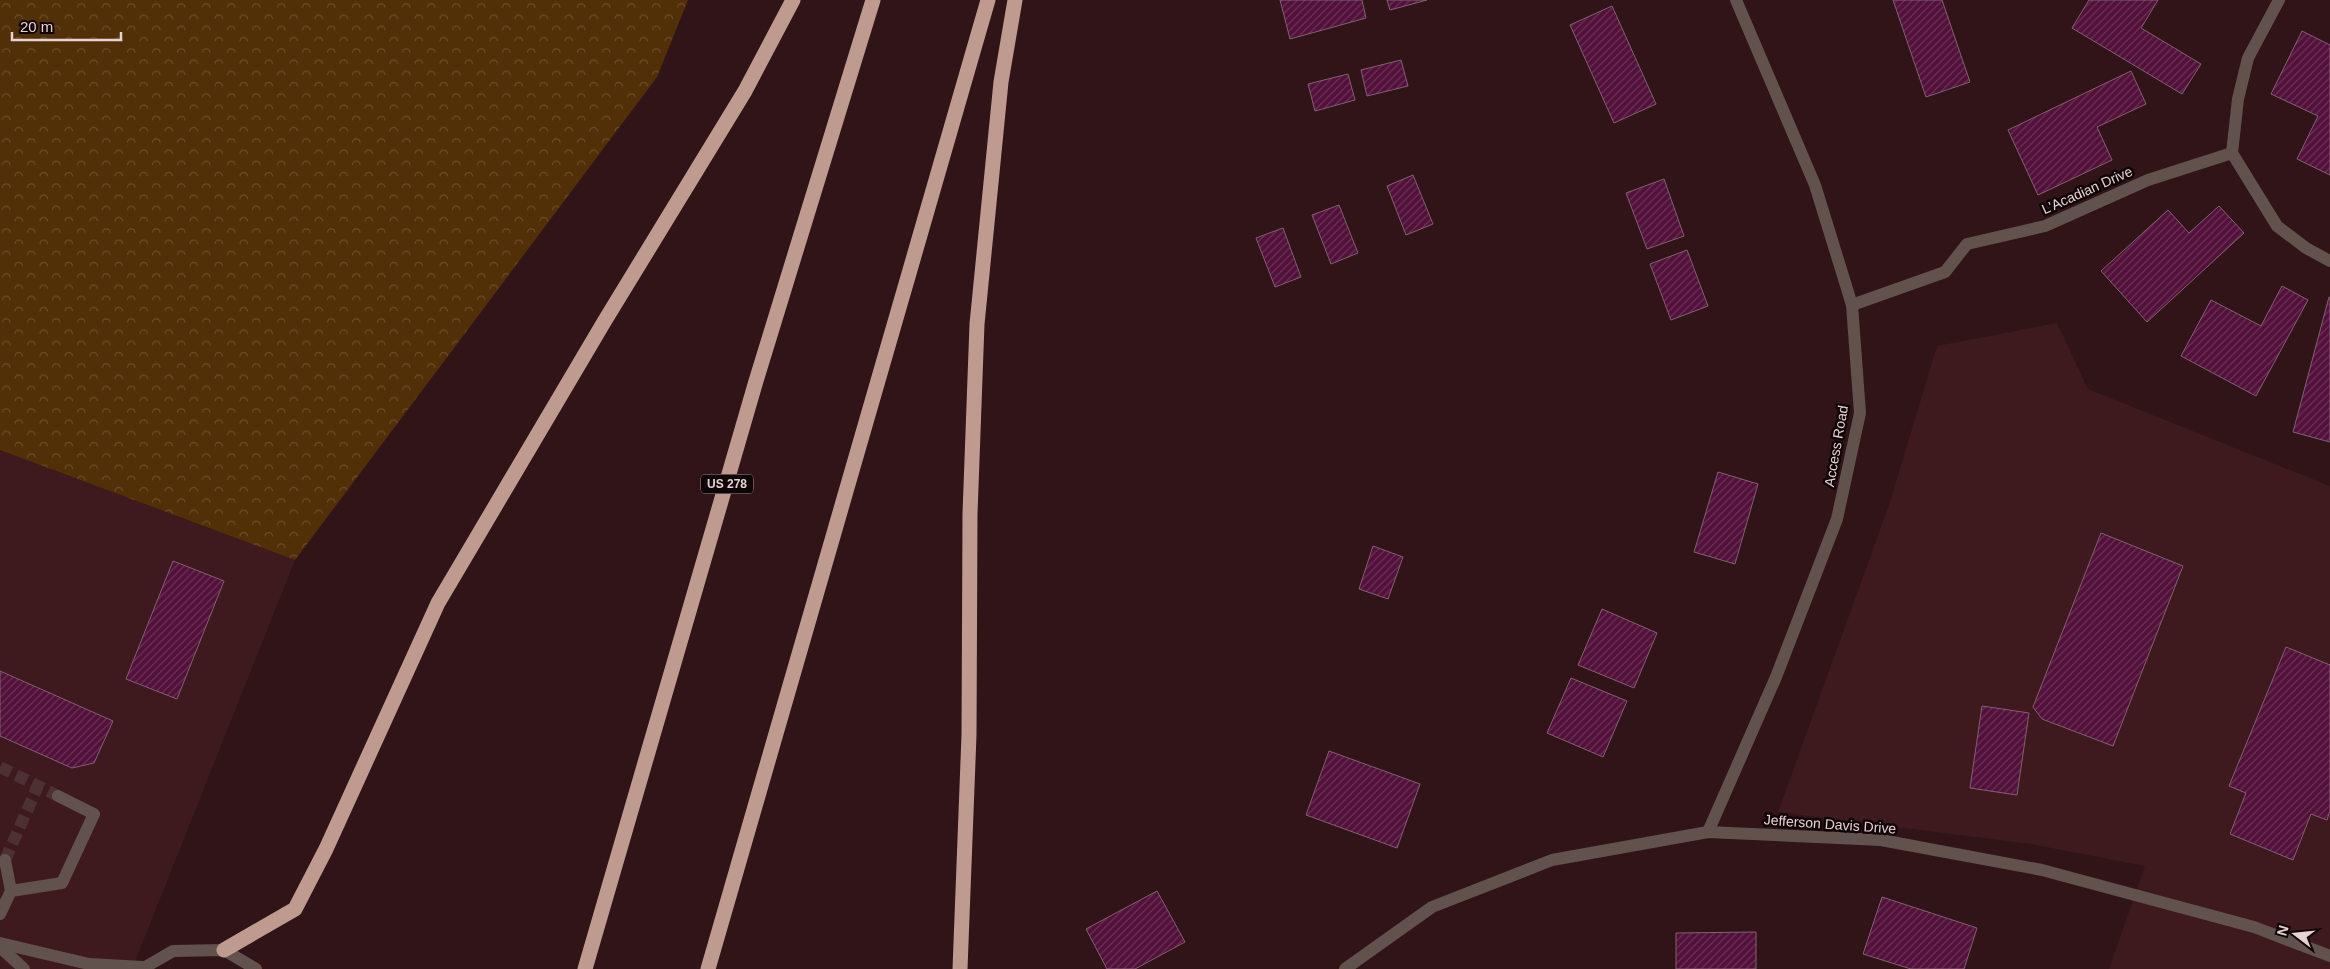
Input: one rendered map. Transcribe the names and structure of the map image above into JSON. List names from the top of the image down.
{
  "streets": {
    "highway": ["US 278"],
    "street": ["L'Acadian Drive", "Access Road", "Jefferson Davis Drive"]
  },
  "crossings": [
    ["L'Acadian Drive", "Access Road"],
    ["Access Road", "Jefferson Davis Drive"]
  ],
  "scale_bar": "20 m",
  "north": "left"
}
